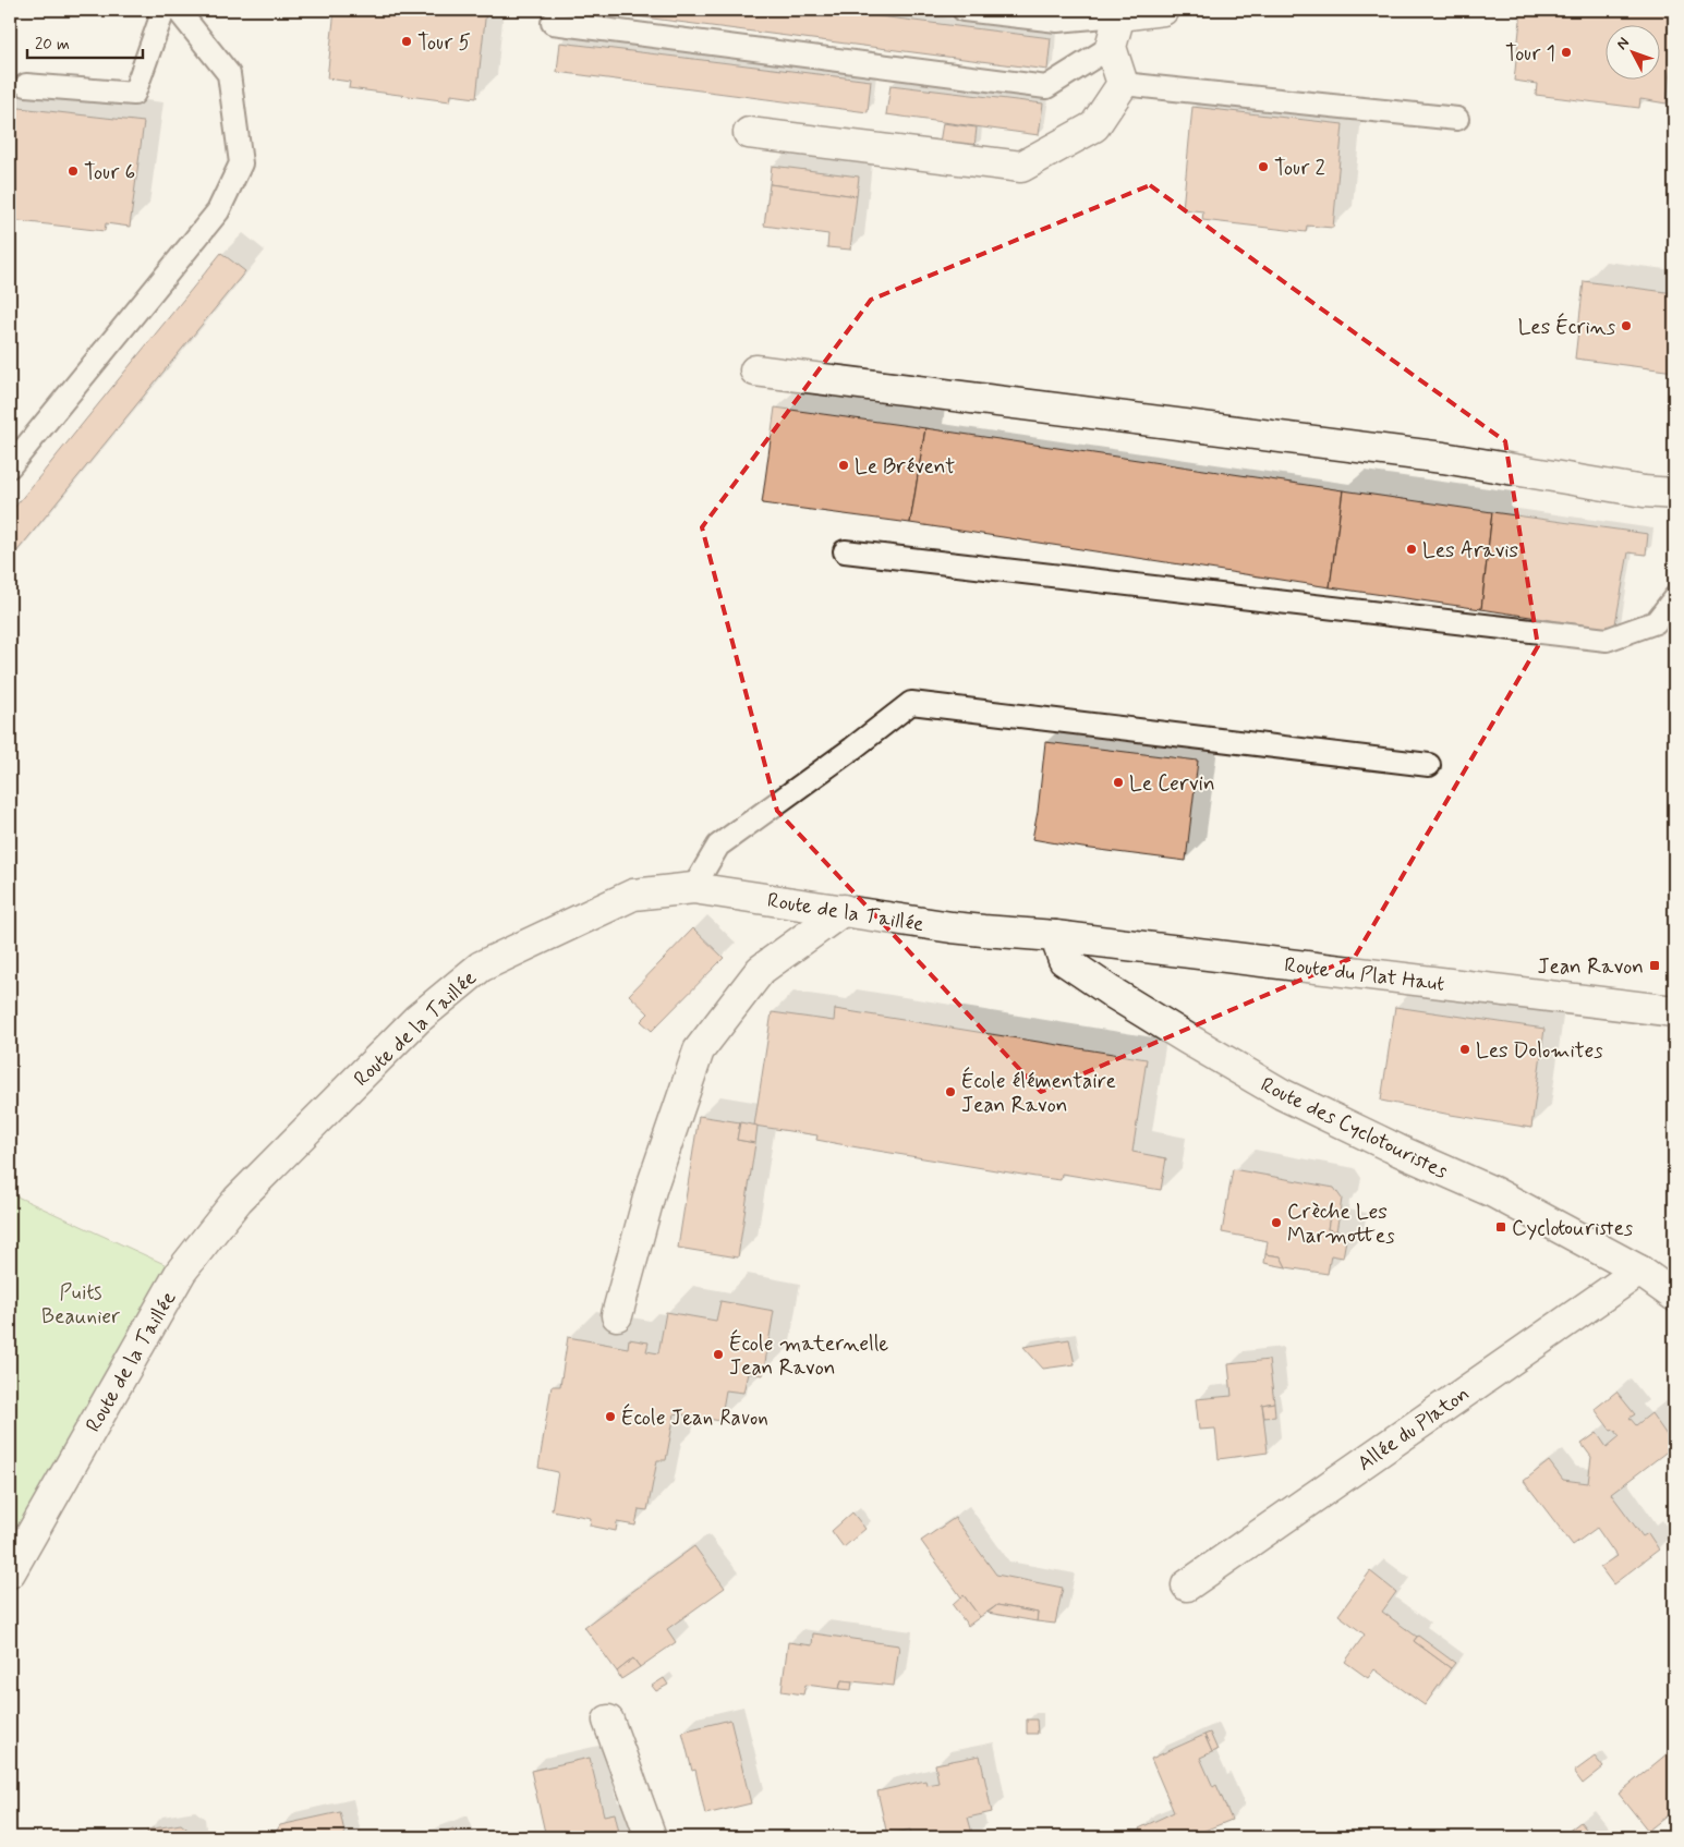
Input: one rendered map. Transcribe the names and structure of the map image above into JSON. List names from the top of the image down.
{
  "streets": {
    "street": [
      "Route de la Taillée",
      "Route du Plat Haut",
      "Route des Cyclotouristes",
      "Allée du Platon"
    ]
  },
  "crossings": [
    ["Route de la Taillée", "Route du Plat Haut"],
    ["Route de la Taillée", "Route des Cyclotouristes"],
    ["Route du Plat Haut", "Route des Cyclotouristes"],
    ["Route des Cyclotouristes", "Allée du Platon"]
  ],
  "parks": ["Puits Beaunier"],
  "places": {
    "other": [
      "Tour 5",
      "Tour 1",
      "Tour 2",
      "Tour 6",
      "Les Écrins",
      "Le Brévent",
      "Les Aravis",
      "Le Cervin",
      "Les Dolomites",
      "École élémentaire Jean Ravon",
      "Crèche Les Marmottes",
      "École maternelle Jean Ravon",
      "École Jean Ravon"
    ],
    "transit": ["Jean Ravon", "Cyclotouristes"]
  },
  "scale_bar": "20 m",
  "north": "top left"
}
